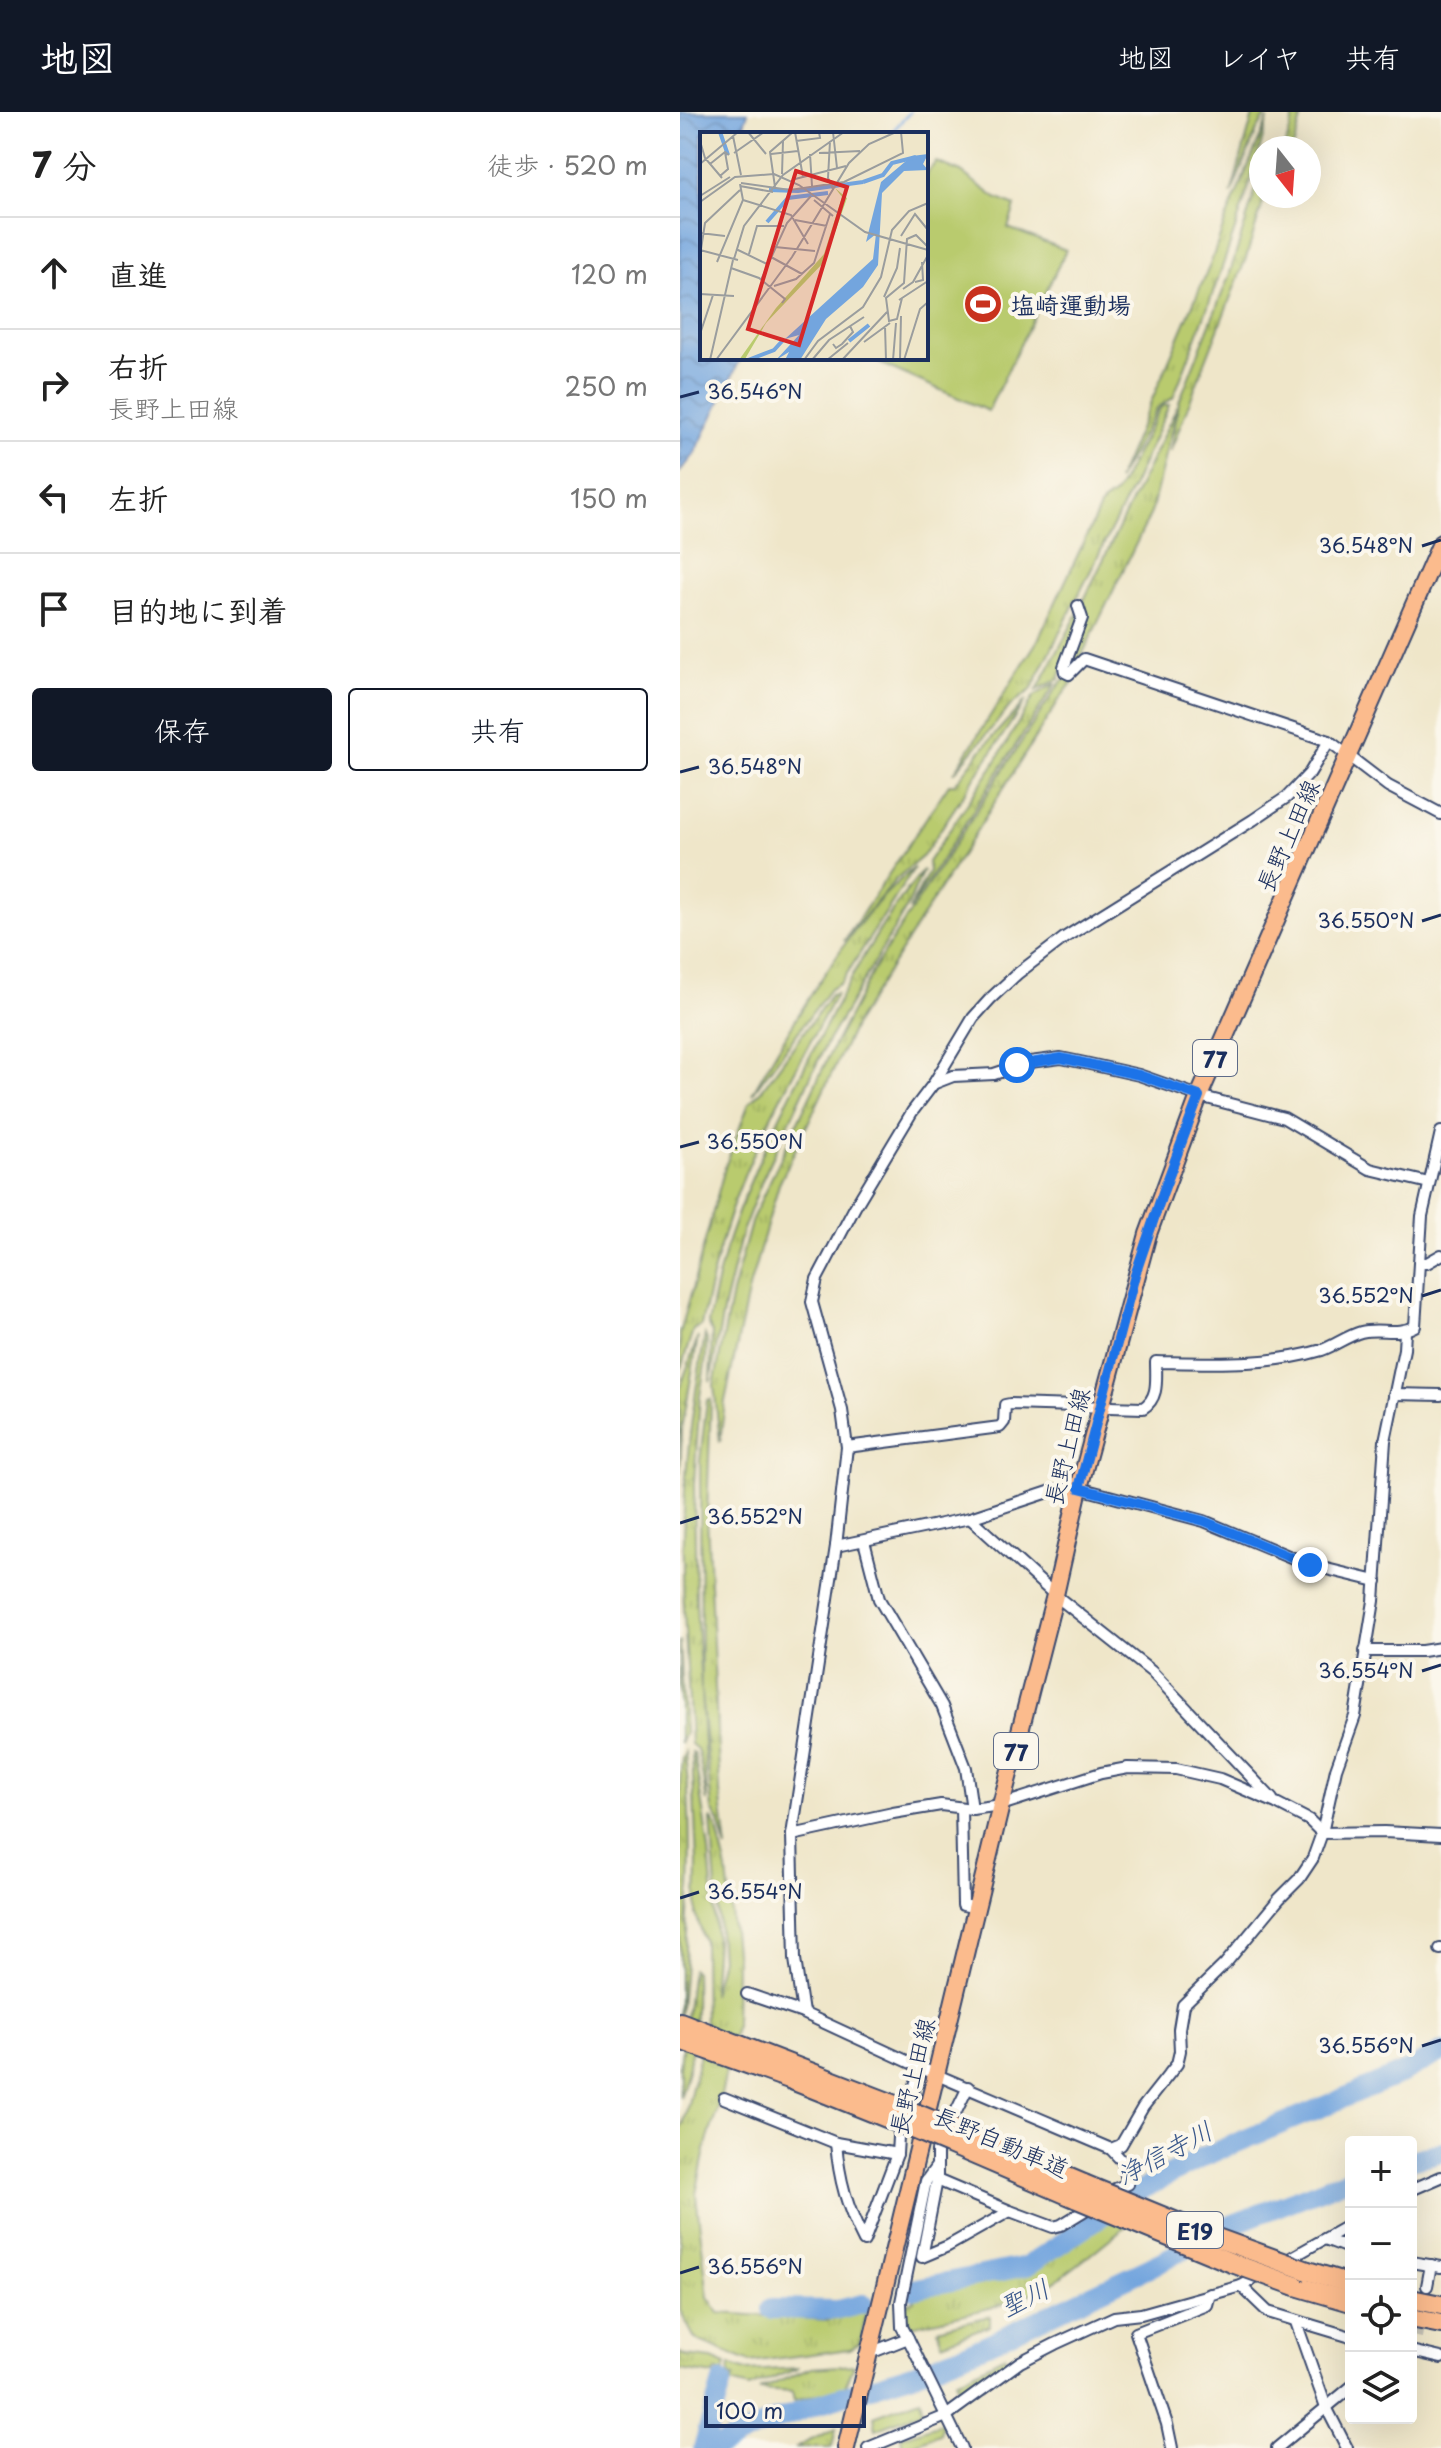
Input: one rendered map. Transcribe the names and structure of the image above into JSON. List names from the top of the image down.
{
  "streets": {
    "highway": ["長野自動車道", "E19"],
    "main road": ["長野上田線", "77"]
  },
  "water": ["浄信寺川", "聖川"],
  "places": {
    "sports": ["塩崎運動場"]
  },
  "scale_bar": "100 m",
  "north": "bottom",
  "page": {
    "header": "地図",
    "nav": ["地図", "レイヤ", "共有"],
    "heading": ["7 分", "徒歩 · 520 m"],
    "list": [
      ["直進", "120 m"],
      ["右折", "長野上田線", "250 m"],
      ["左折", "150 m"],
      "目的地に到着"
    ],
    "buttons": ["保存", "共有"],
    "map_buttons": ["+", "−"],
    "scale": "100 m"
  },
  "coordinates": [
    "36.546°N",
    "36.548°N",
    "36.550°N",
    "36.552°N",
    "36.554°N",
    "36.556°N"
  ]
}
